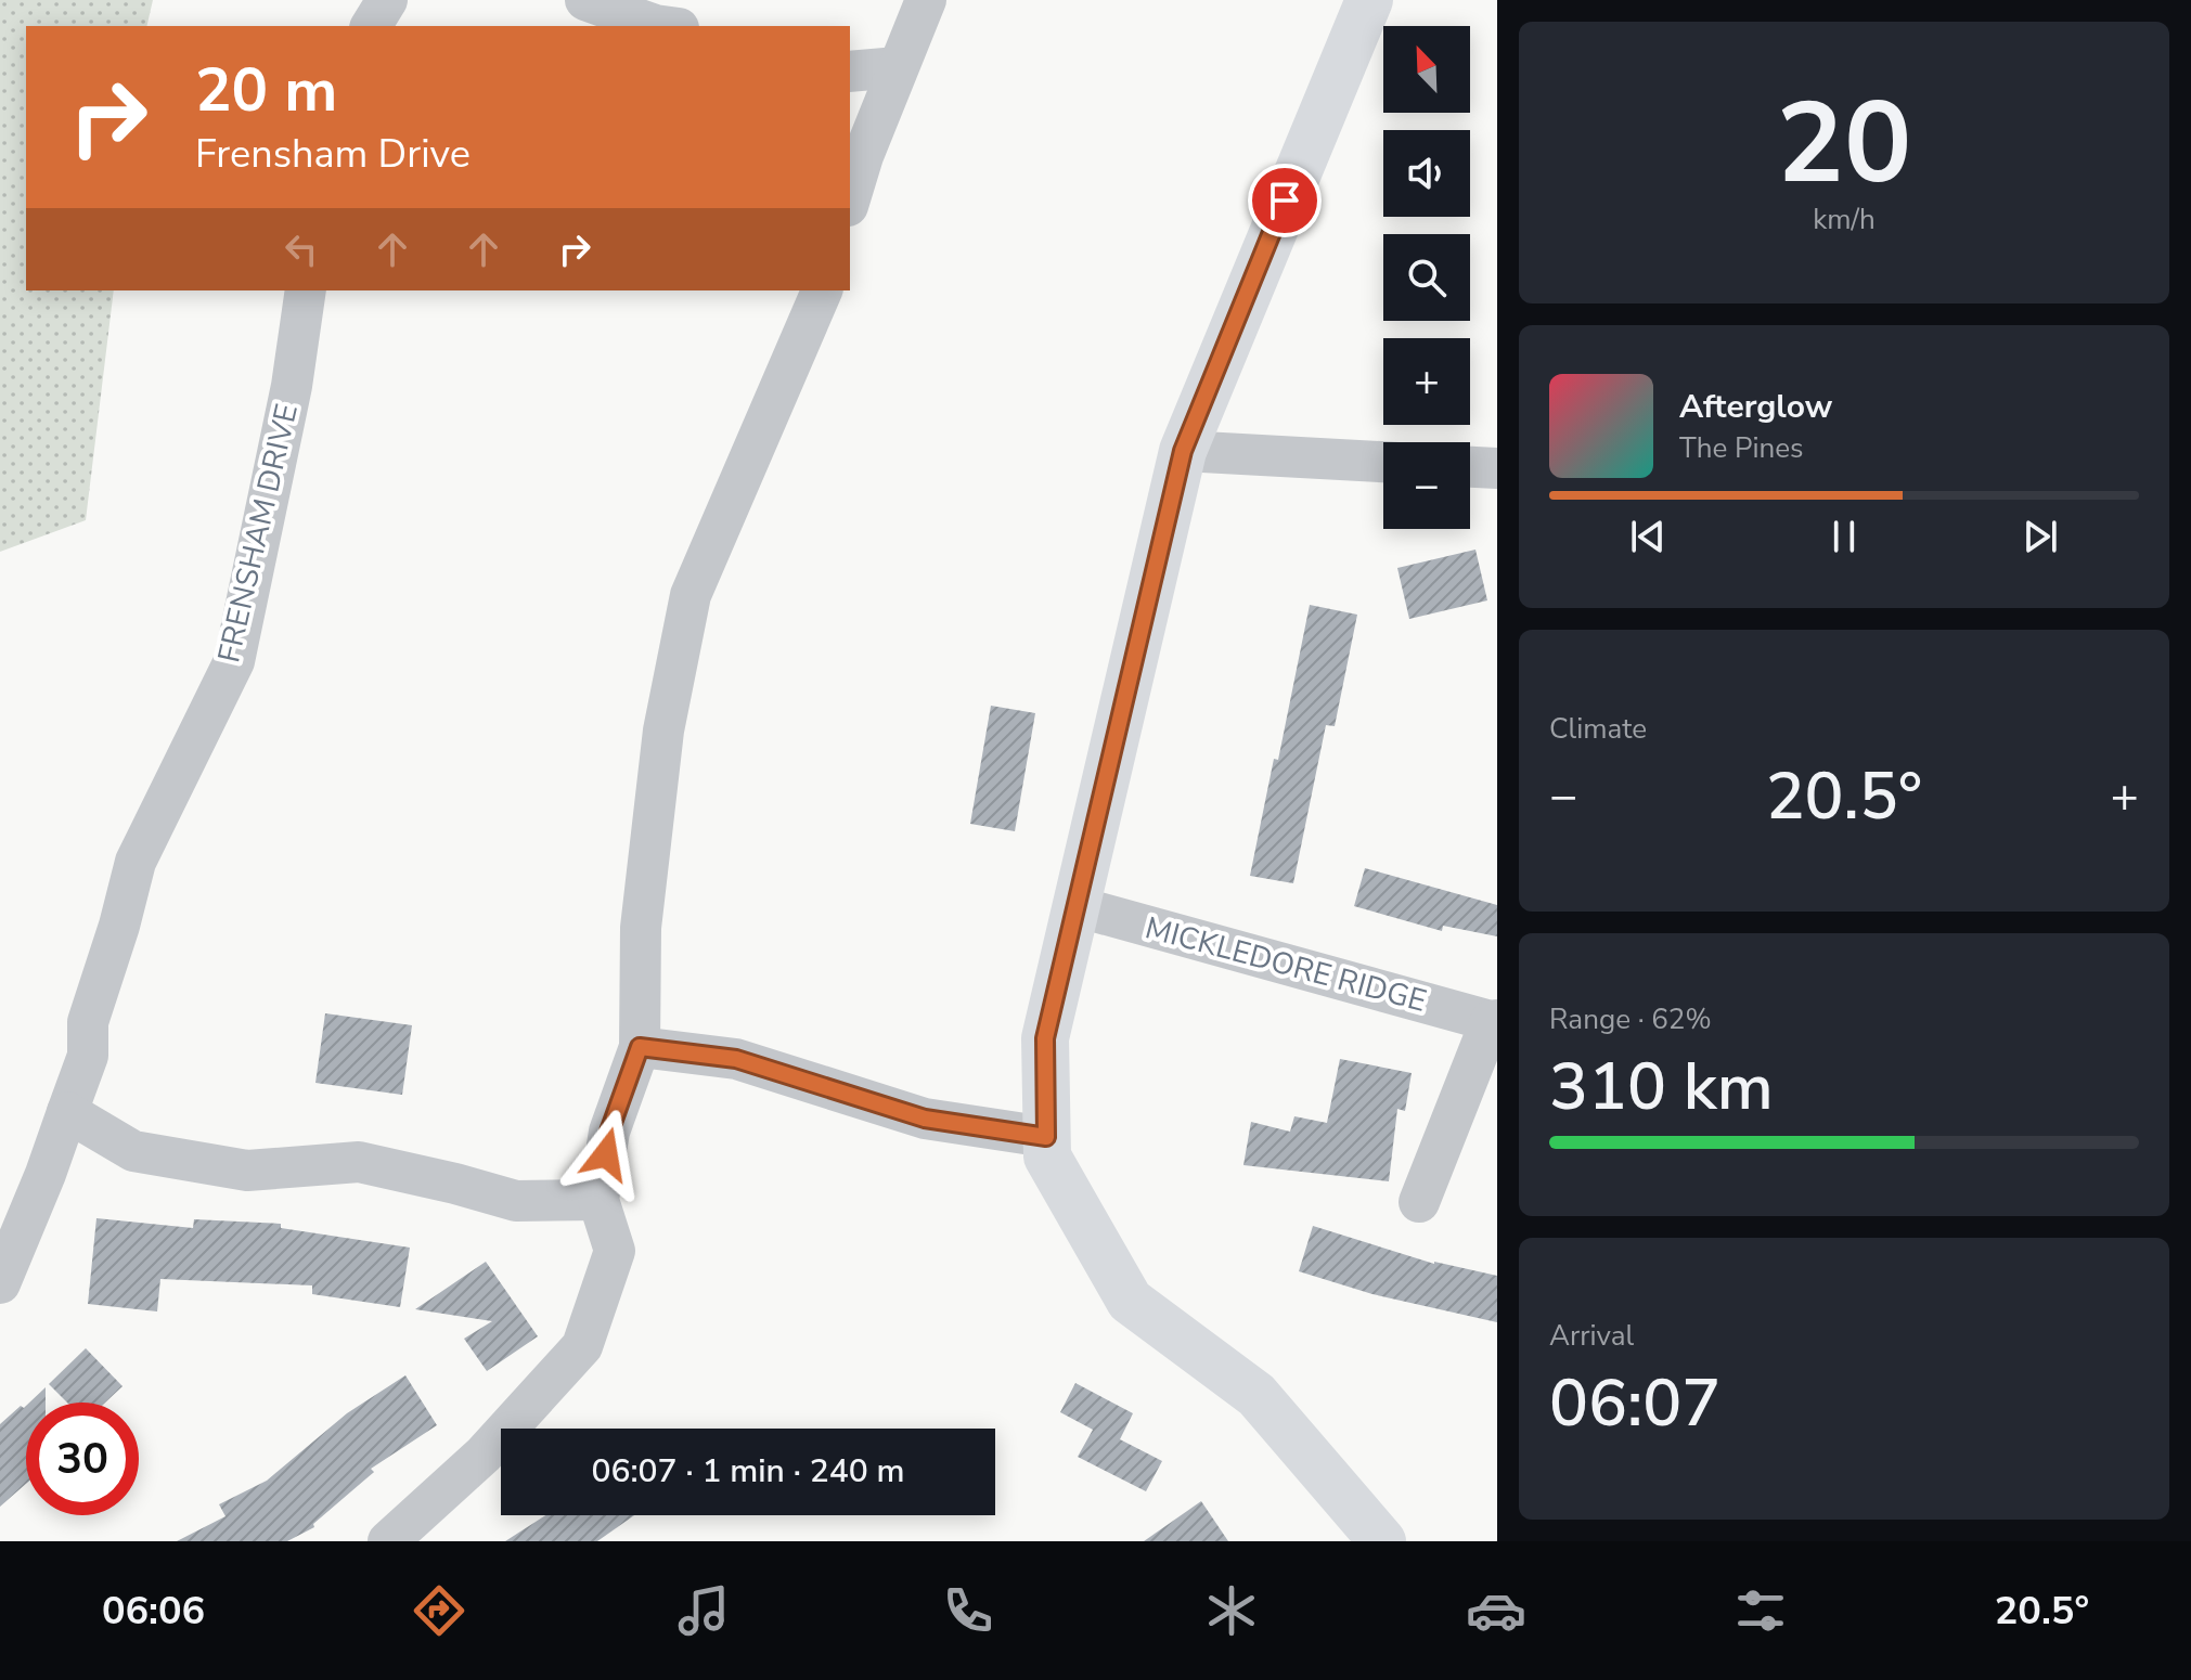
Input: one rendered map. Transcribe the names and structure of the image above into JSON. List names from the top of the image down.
{
  "streets": {
    "street": ["FRENSHAM DRIVE", "MICKLEDORE RIDGE"]
  },
  "north": "top left",
  "page": {
    "tile": [
      ["20", "km/h"],
      "Climate",
      ["Range · 62%", "310 km"],
      ["Arrival", "06:07"]
    ],
    "map_buttons": ["+", "−"],
    "turn": ["20 m", "Frensham Drive"],
    "song": ["Afterglow", "The Pines"],
    "heat": ["−", "20.5°", "+"],
    "limit": "30",
    "trip": "06:07 · 1 min · 240 m",
    "tabs": ["06:06", "20.5°"]
  }
}
